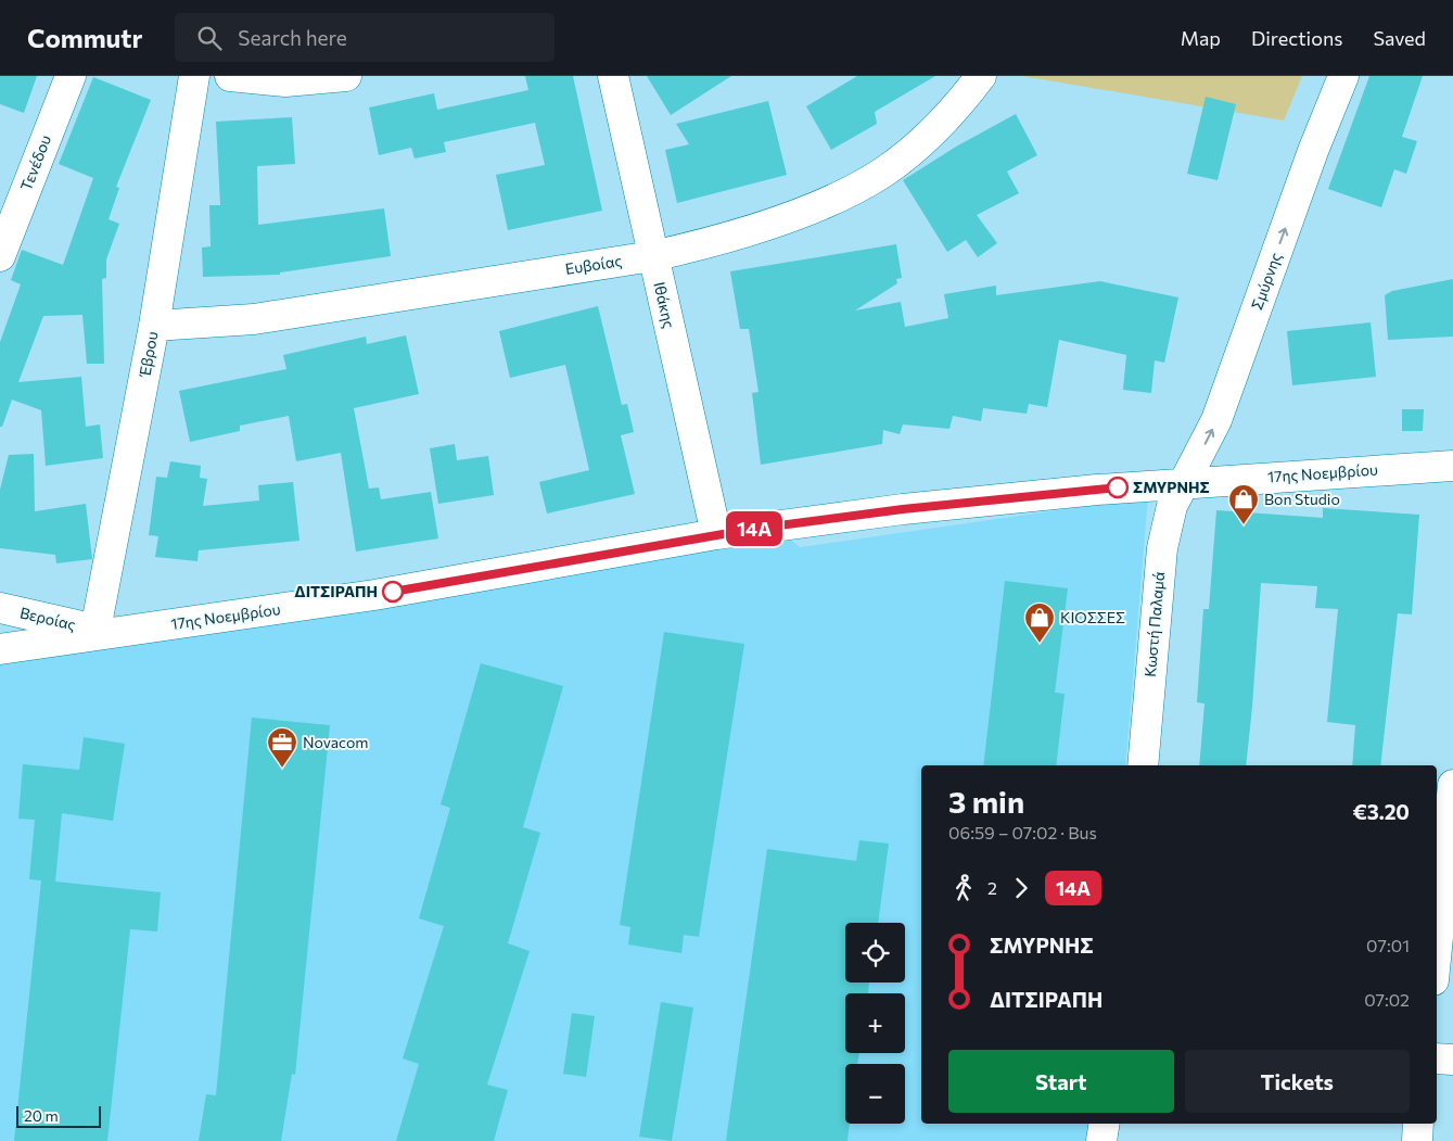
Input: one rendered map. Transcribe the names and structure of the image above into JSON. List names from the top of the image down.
{
  "streets": {
    "street": [
      "Τενέδου",
      "Ευβοίας",
      "Σμύρνης",
      "Ιθάκης",
      "Έβρου",
      "17ης Νοεμβρίου",
      "Βεροίας",
      "Κωστή Παλαμά"
    ]
  },
  "crossings": [
    ["Ευβοίας", "Ιθάκης"],
    ["Ευβοίας", "Έβρου"],
    ["Σμύρνης", "17ης Νοεμβρίου"],
    ["Σμύρνης", "Κωστή Παλαμά"],
    ["Ιθάκης", "17ης Νοεμβρίου"],
    ["Έβρου", "Βεροίας"],
    ["17ης Νοεμβρίου", "Κωστή Παλαμά"]
  ],
  "one_way": ["Σμύρνης"],
  "places": {
    "other": ["ΣΜΥΡΝΗΣ", "ΔΙΤΣΙΡΑΠΗ"],
    "shop": ["Bon Studio", "ΚΙΟΣΣΕΣ"],
    "office": ["Novacom"]
  },
  "lines": ["bus line 14Α"],
  "scale_bar": "20 m",
  "page": {
    "header": "Commutr",
    "search": "Search here",
    "nav": ["Map", "Directions", "Saved"],
    "on_map": "14Α",
    "heading": ["3 min", "06:59 – 07:02 · Bus", "€3.20"],
    "legs": ["2", "14Α"],
    "list": [
      {
        "name": "ΣΜΥΡΝΗΣ",
        "value": "07:01"
      },
      {
        "name": "ΔΙΤΣΙΡΑΠΗ",
        "value": "07:02"
      }
    ],
    "map_buttons": ["+", "−"],
    "buttons": ["Start", "Tickets"],
    "scale": "20 m"
  }
}
